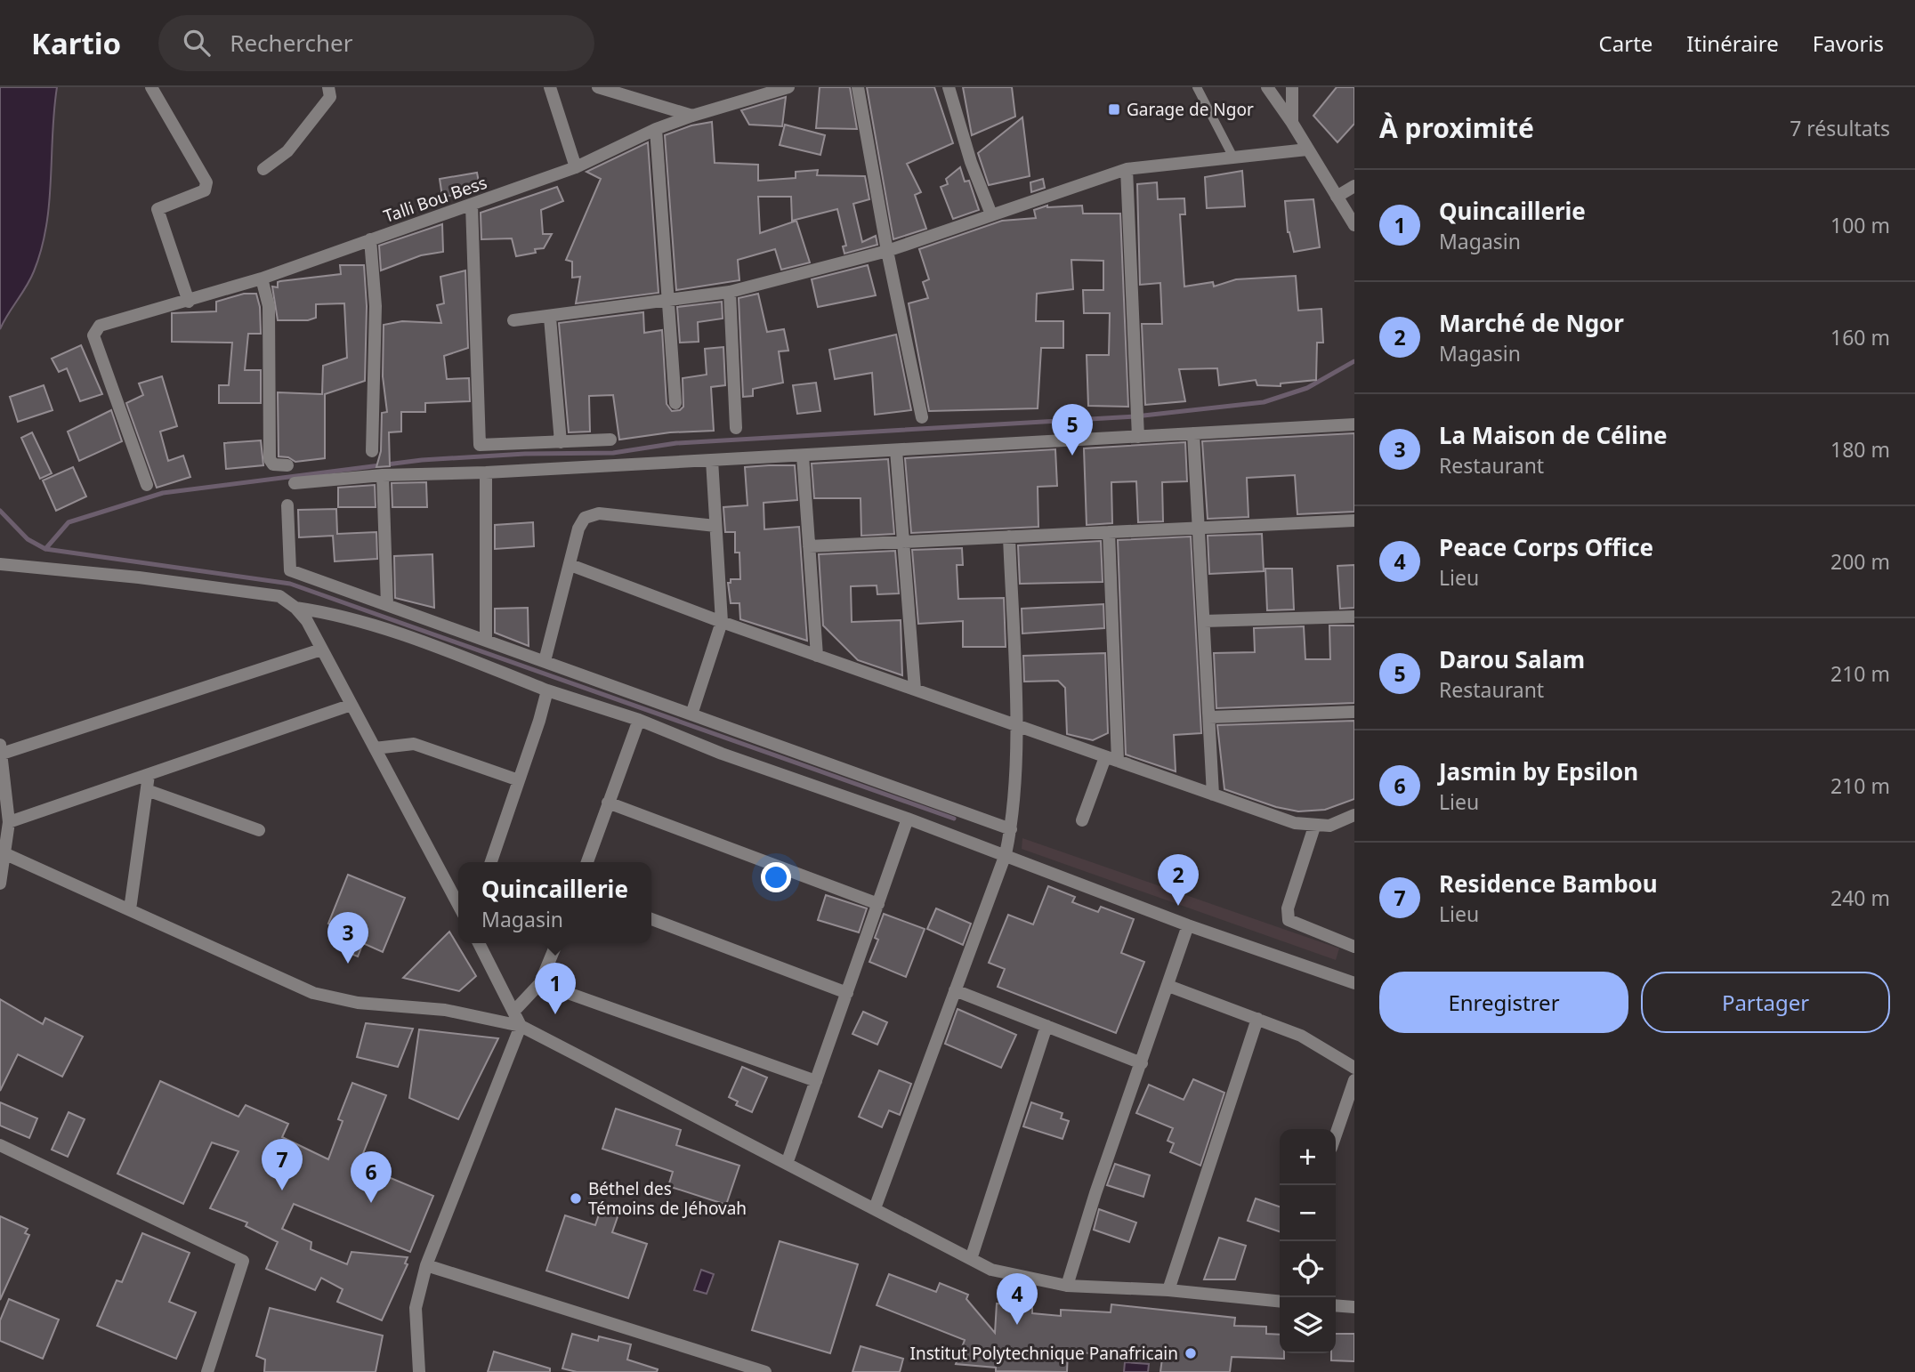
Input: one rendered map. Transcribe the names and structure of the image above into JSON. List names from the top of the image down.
{
  "streets": {
    "street": ["Talli Bou Bess"]
  },
  "places": {
    "transit": ["Garage de Ngor"],
    "other": ["Béthel des Témoins de Jéhovah", "Institut Polytechnique Panafricain"]
  },
  "page": {
    "header": "Kartio",
    "search": "Rechercher",
    "nav": ["Carte", "Itinéraire", "Favoris"],
    "heading": ["À proximité", "7 résultats"],
    "list": [
      {
        "mark": "1",
        "name": "Quincaillerie",
        "note": "Magasin",
        "value": "100 m"
      },
      {
        "mark": "2",
        "name": "Marché de Ngor",
        "note": "Magasin",
        "value": "160 m"
      },
      {
        "mark": "3",
        "name": "La Maison de Céline",
        "note": "Restaurant",
        "value": "180 m"
      },
      {
        "mark": "4",
        "name": "Peace Corps Office",
        "note": "Lieu",
        "value": "200 m"
      },
      {
        "mark": "5",
        "name": "Darou Salam",
        "note": "Restaurant",
        "value": "210 m"
      },
      {
        "mark": "6",
        "name": "Jasmin by Epsilon",
        "note": "Lieu",
        "value": "210 m"
      },
      {
        "mark": "7",
        "name": "Residence Bambou",
        "note": "Lieu",
        "value": "240 m"
      }
    ],
    "pins": [
      "5",
      "2",
      "3",
      "1",
      "7",
      "6",
      "4"
    ],
    "popup": ["Quincaillerie", "Magasin"],
    "buttons": ["Enregistrer", "Partager"],
    "map_buttons": ["+", "−"]
  }
}
